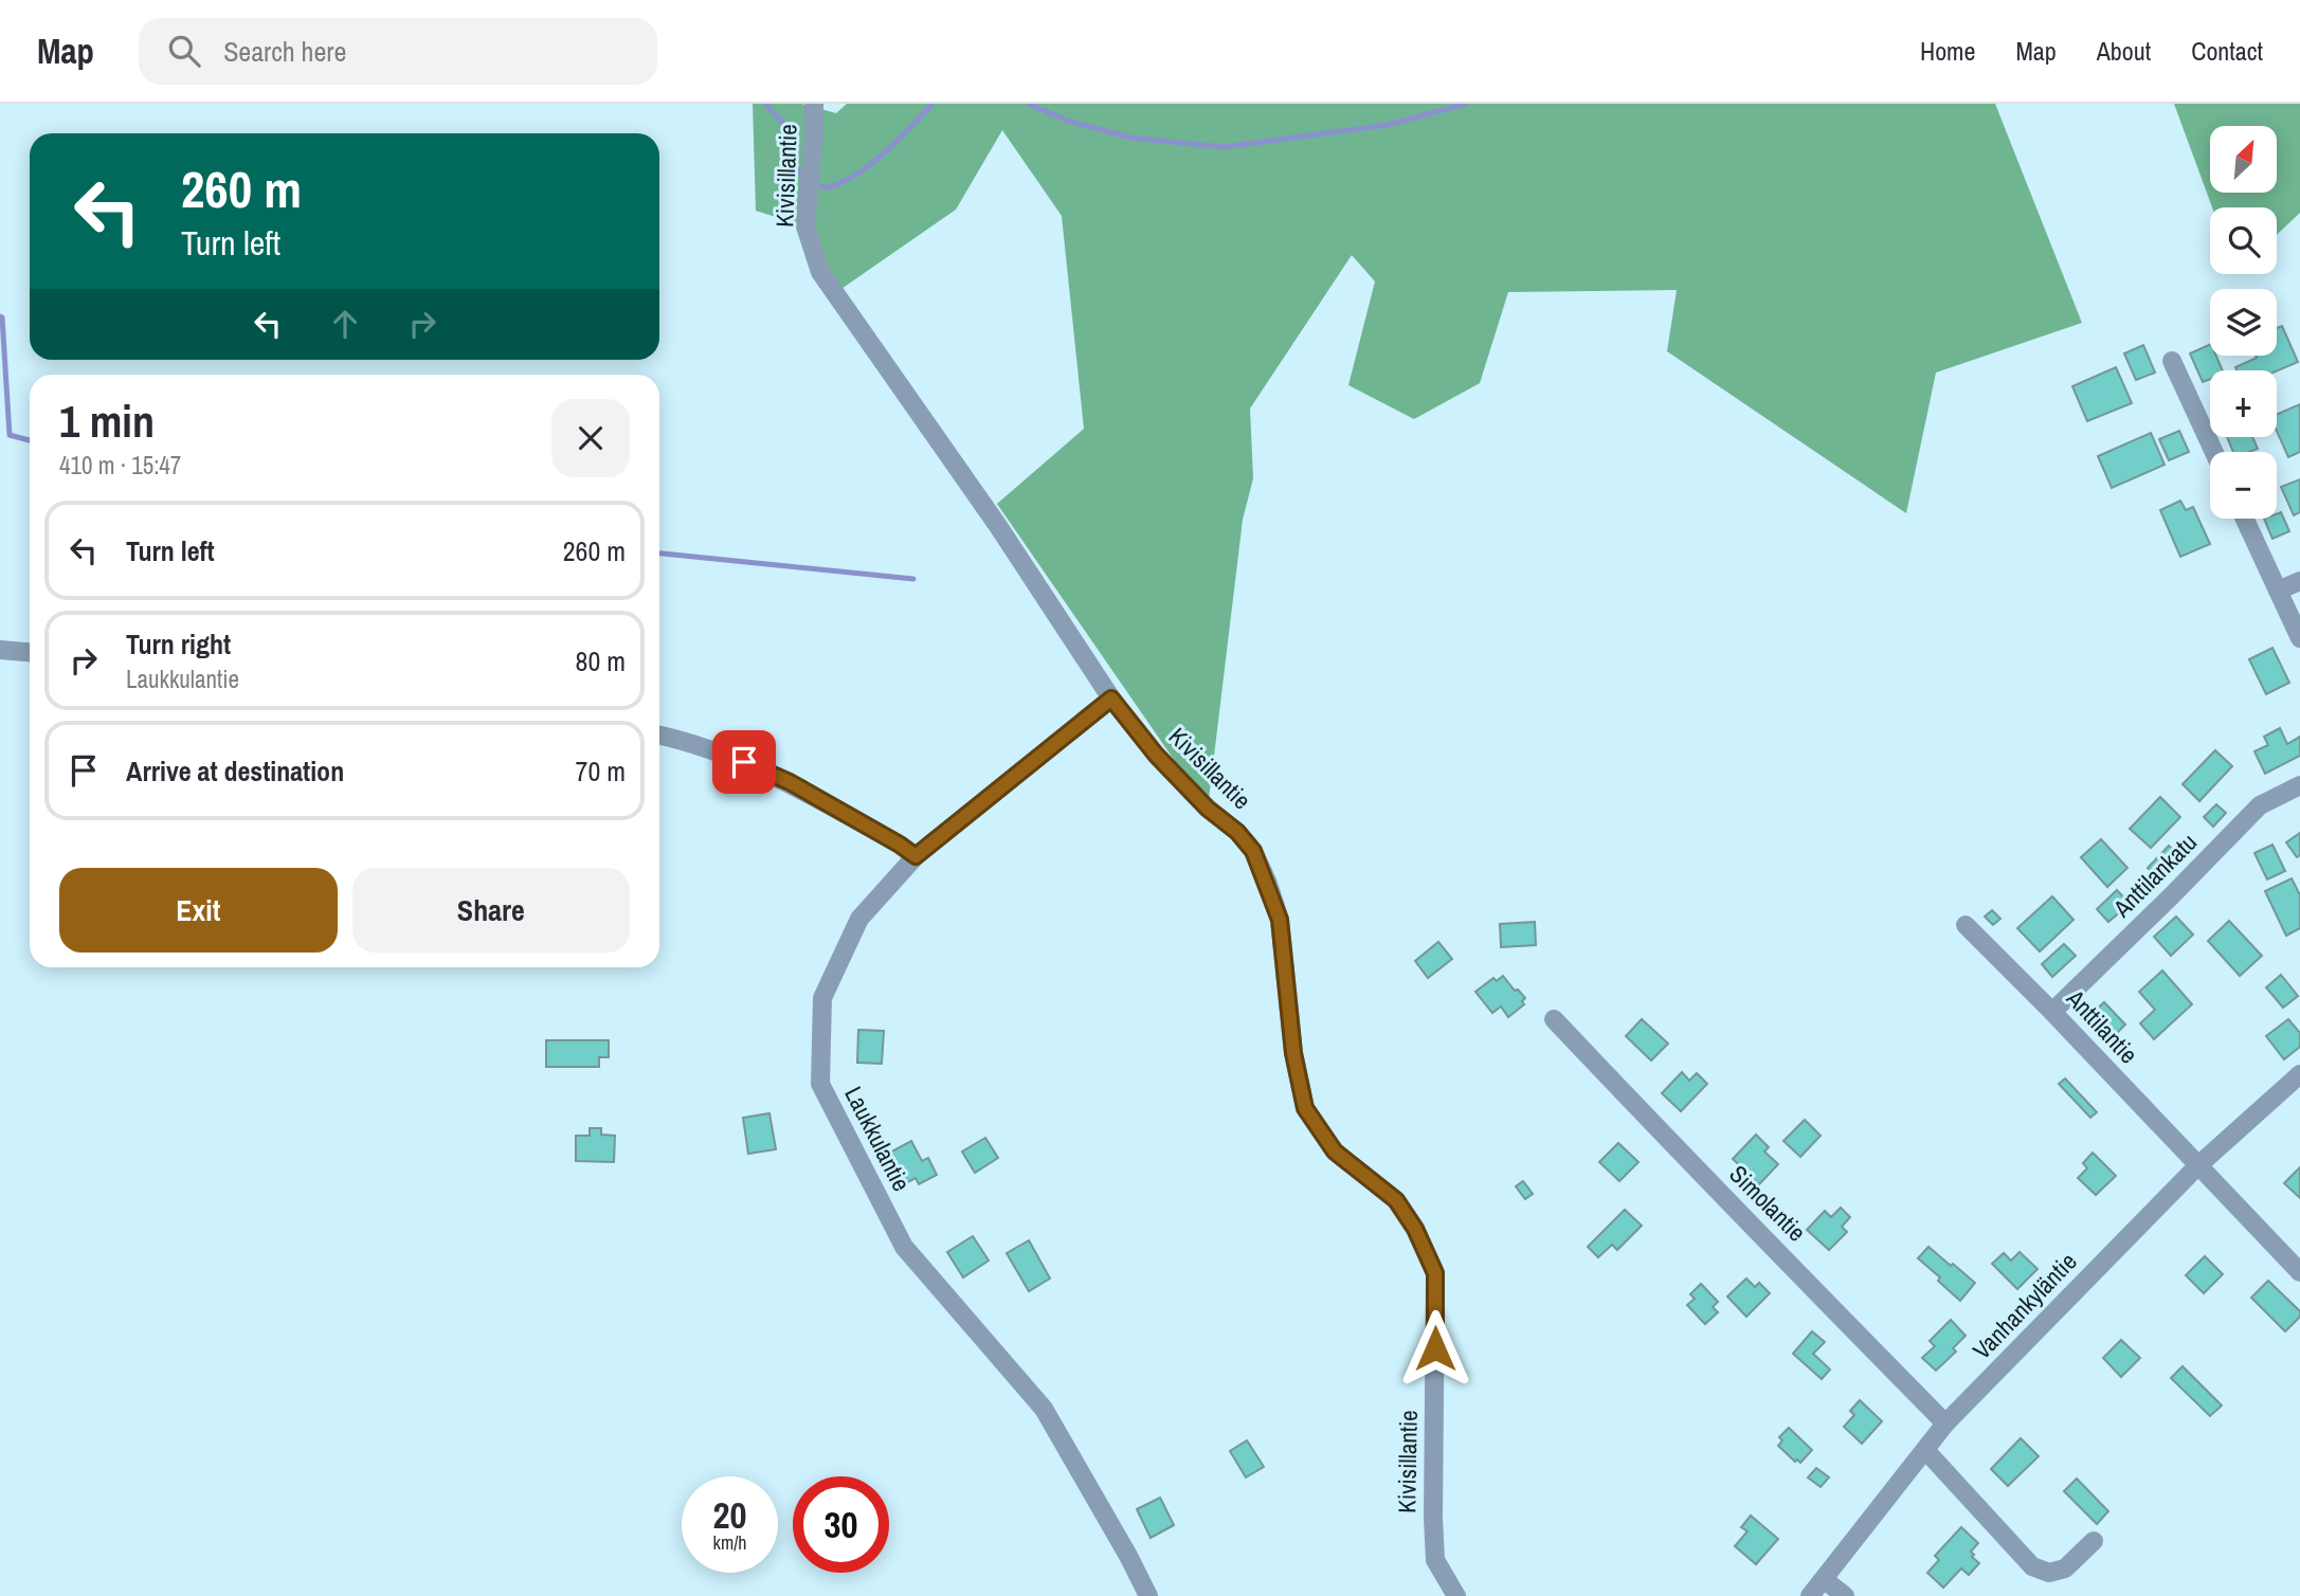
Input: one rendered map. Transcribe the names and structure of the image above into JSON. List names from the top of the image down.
{
  "streets": {
    "street": [
      "Kivisillantie",
      "Anttilankatu",
      "Anttilantie",
      "Laukkulantie",
      "Simolantie",
      "Vanhankyläntie"
    ]
  },
  "crossings": [
    ["Kivisillantie", "Laukkulantie"],
    ["Anttilankatu", "Anttilantie"],
    ["Anttilantie", "Vanhankyläntie"],
    ["Simolantie", "Vanhankyläntie"]
  ],
  "north": "top right",
  "page": {
    "header": "Map",
    "search": "Search here",
    "nav": [
      "Home",
      "Map",
      "About",
      "Contact"
    ],
    "map_buttons": ["+", "−"],
    "turn": ["260 m", "Turn left"],
    "heading": ["1 min", "410 m · 15:47"],
    "list": [
      {
        "name": "Turn left",
        "value": "260 m"
      },
      {
        "name": "Turn right",
        "note": "Laukkulantie",
        "value": "80 m"
      },
      {
        "name": "Arrive at destination",
        "value": "70 m"
      }
    ],
    "buttons": ["Exit", "Share"],
    "speed": "20 km/h",
    "limit": "30"
  }
}
